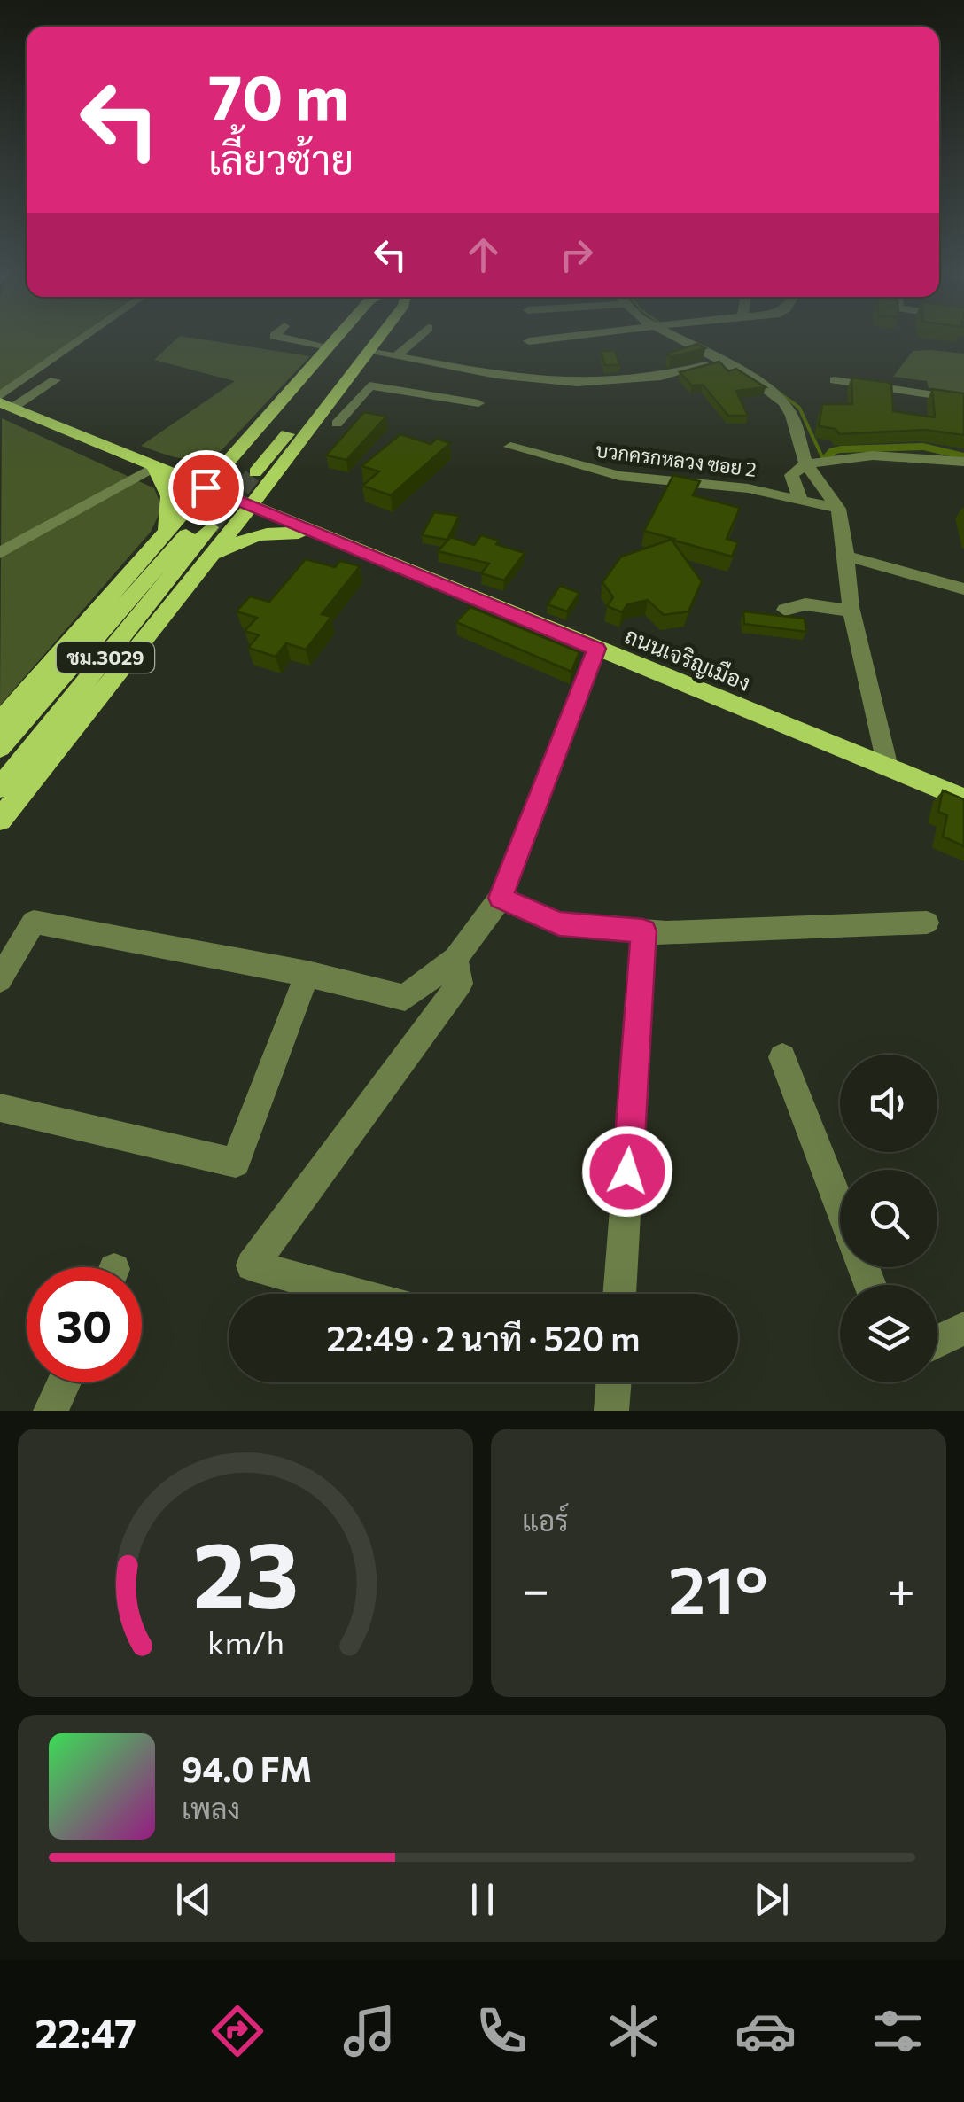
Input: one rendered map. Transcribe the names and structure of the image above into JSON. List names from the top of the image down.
{
  "streets": {
    "main road": ["ชม.3029", "ถนนเจริญเมือง"],
    "street": ["บวกครกหลวง ซอย 2"]
  },
  "page": {
    "turn": ["70 m", "เลี้ยวซ้าย"],
    "limit": "30",
    "trip": "22:49 · 2 นาที · 520 m",
    "tile": "แอร์",
    "heat": ["−", "21°", "+"],
    "song": ["94.0 FM", "เพลง"],
    "tabs": "22:47",
    "gauge": ["23", "km/h"]
  }
}
